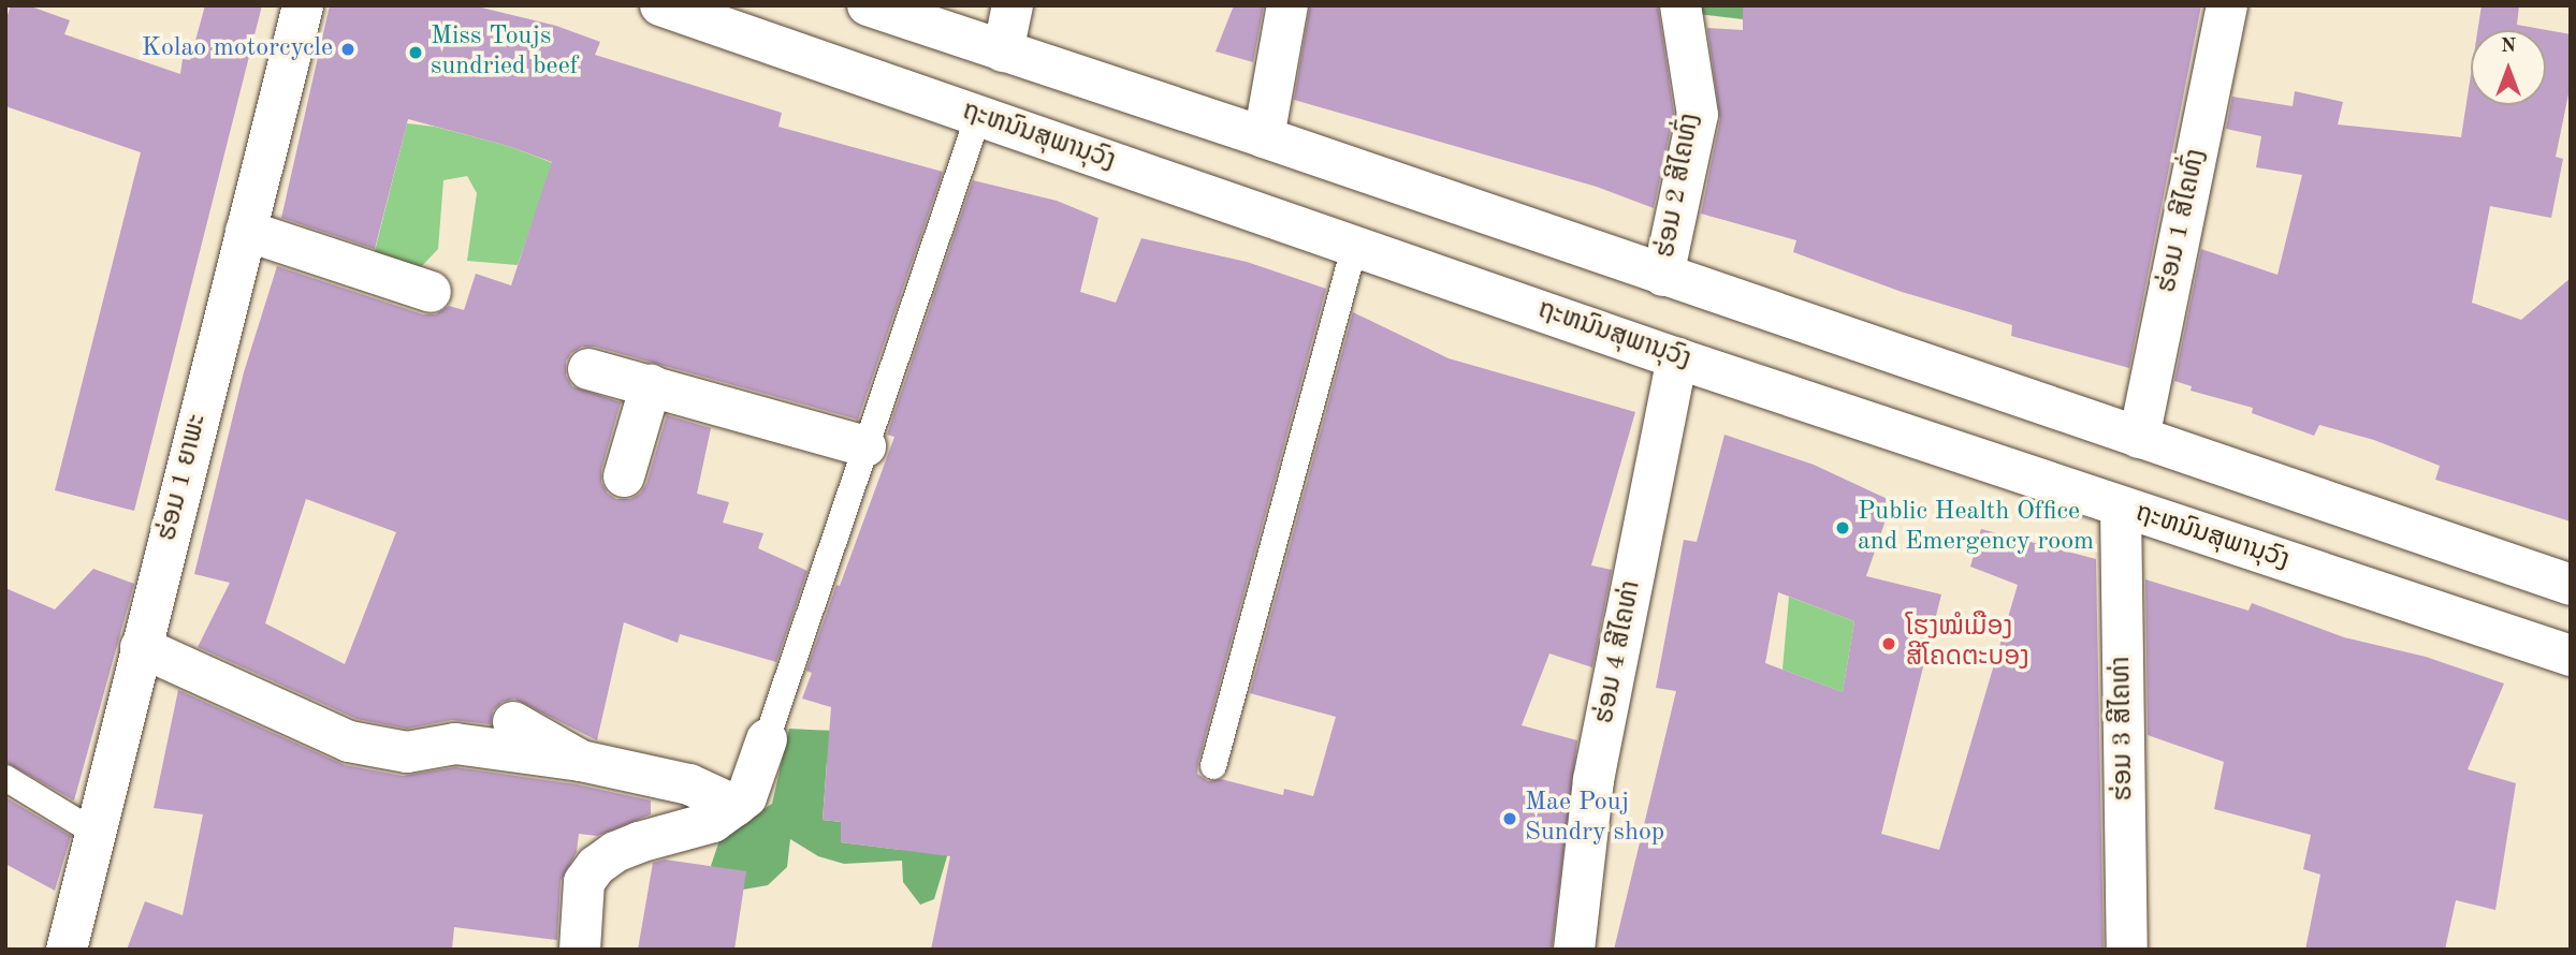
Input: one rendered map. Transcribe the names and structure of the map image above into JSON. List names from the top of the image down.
{
  "streets": {
    "main road": [
      "ຖະຫນົນສຸພານຸວົງ",
      "ຮ່ອມ 2 ສີໄຄທົ່ງ",
      "ຮ່ອມ 1 ສີໄຄທົ່ງ",
      "ຮ່ອມ 1 ຍາພະ",
      "ຮ່ອມ 4 ສີໄຄທ່າ",
      "ຮ່ອມ 3 ສີໄຄທ່າ"
    ]
  },
  "crossings": [
    ["ຖະຫນົນສຸພານຸວົງ", "ຮ່ອມ 4 ສີໄຄທ່າ"],
    ["ຖະຫນົນສຸພານຸວົງ", "ຮ່ອມ 3 ສີໄຄທ່າ"]
  ],
  "places": [
    "Kolao motorcycle",
    "Miss Toujs sundried beef",
    "Public Health Office and Emergency room",
    "ໂຮງໝໍເມືອງ ສີໂຄດຕະບອງ",
    "Mae Pouj Sundry shop"
  ],
  "north": "top"
}
